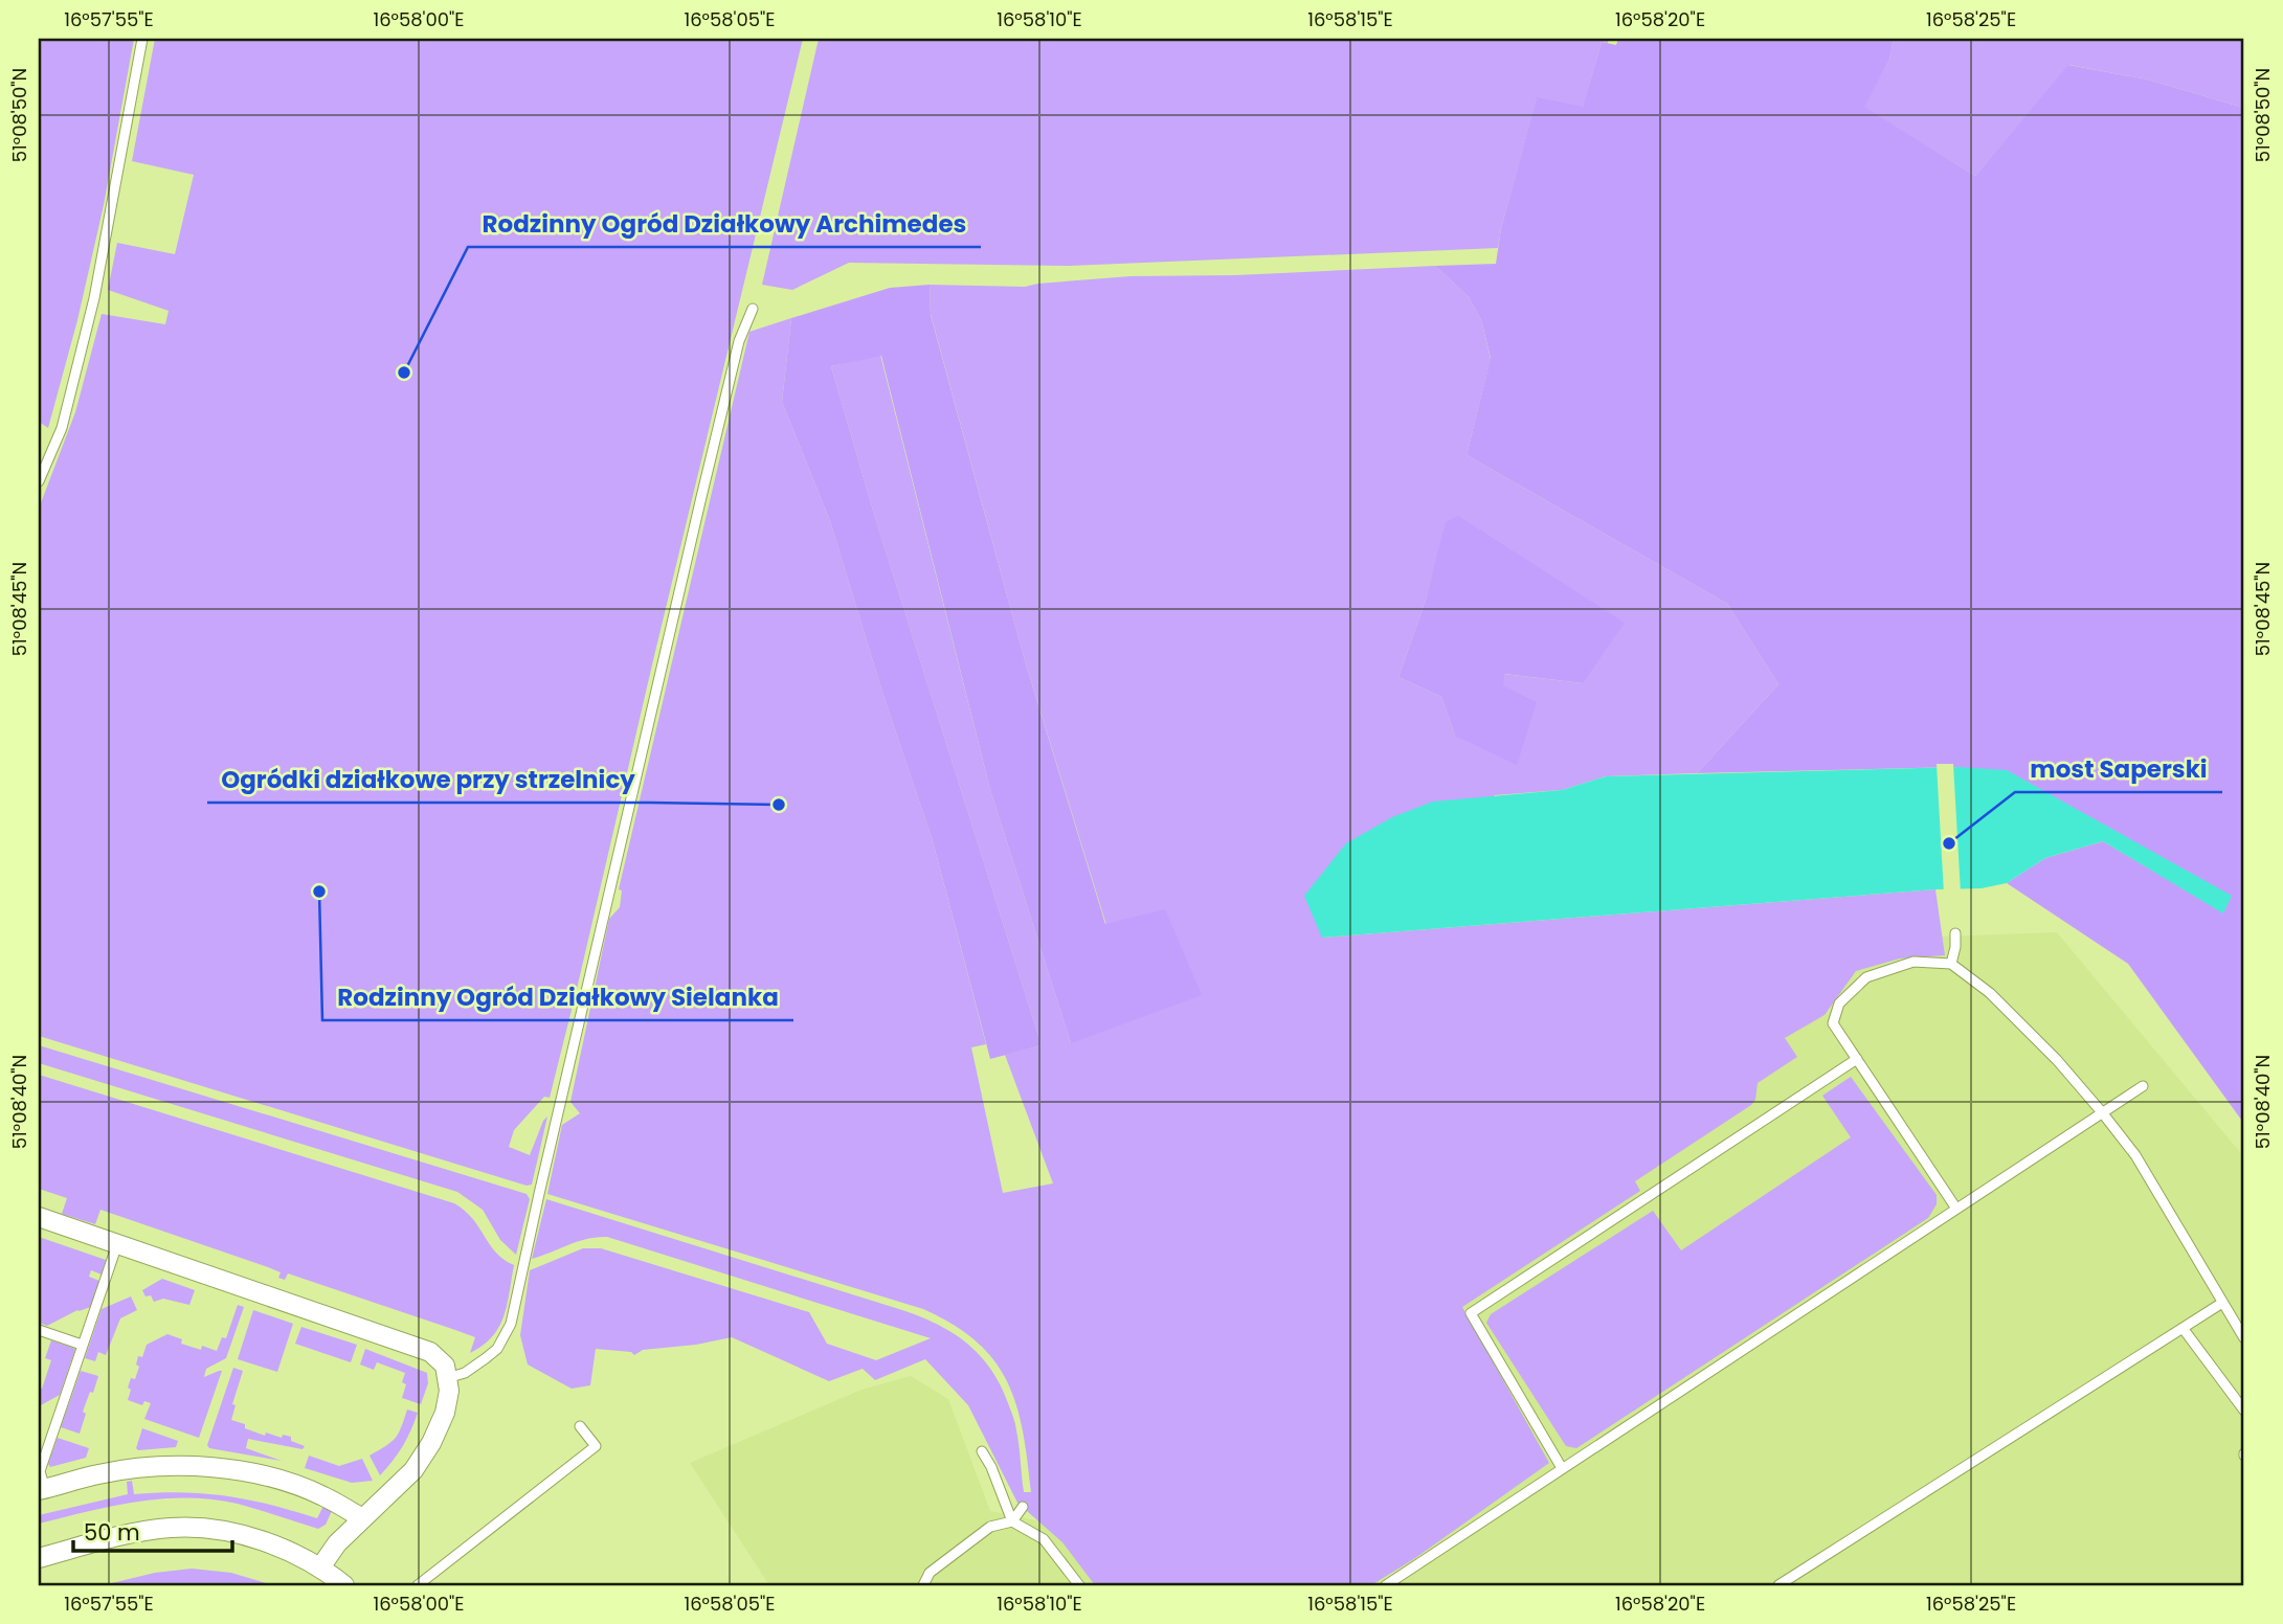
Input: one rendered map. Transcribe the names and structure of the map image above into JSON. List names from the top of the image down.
{
  "places": [
    "Rodzinny Ogród Działkowy Archimedes",
    "Ogródki działkowe przy strzelnicy",
    "most Saperski",
    "Rodzinny Ogród Działkowy Sielanka"
  ],
  "scale_bar": "50 m",
  "coordinates": [
    "16°57'55\"E",
    "16°58'00\"E",
    "16°58'05\"E",
    "16°58'10\"E",
    "16°58'15\"E",
    "16°58'20\"E",
    "16°58'25\"E",
    "51°08'50\"N",
    "51°08'45\"N",
    "51°08'40\"N"
  ]
}
